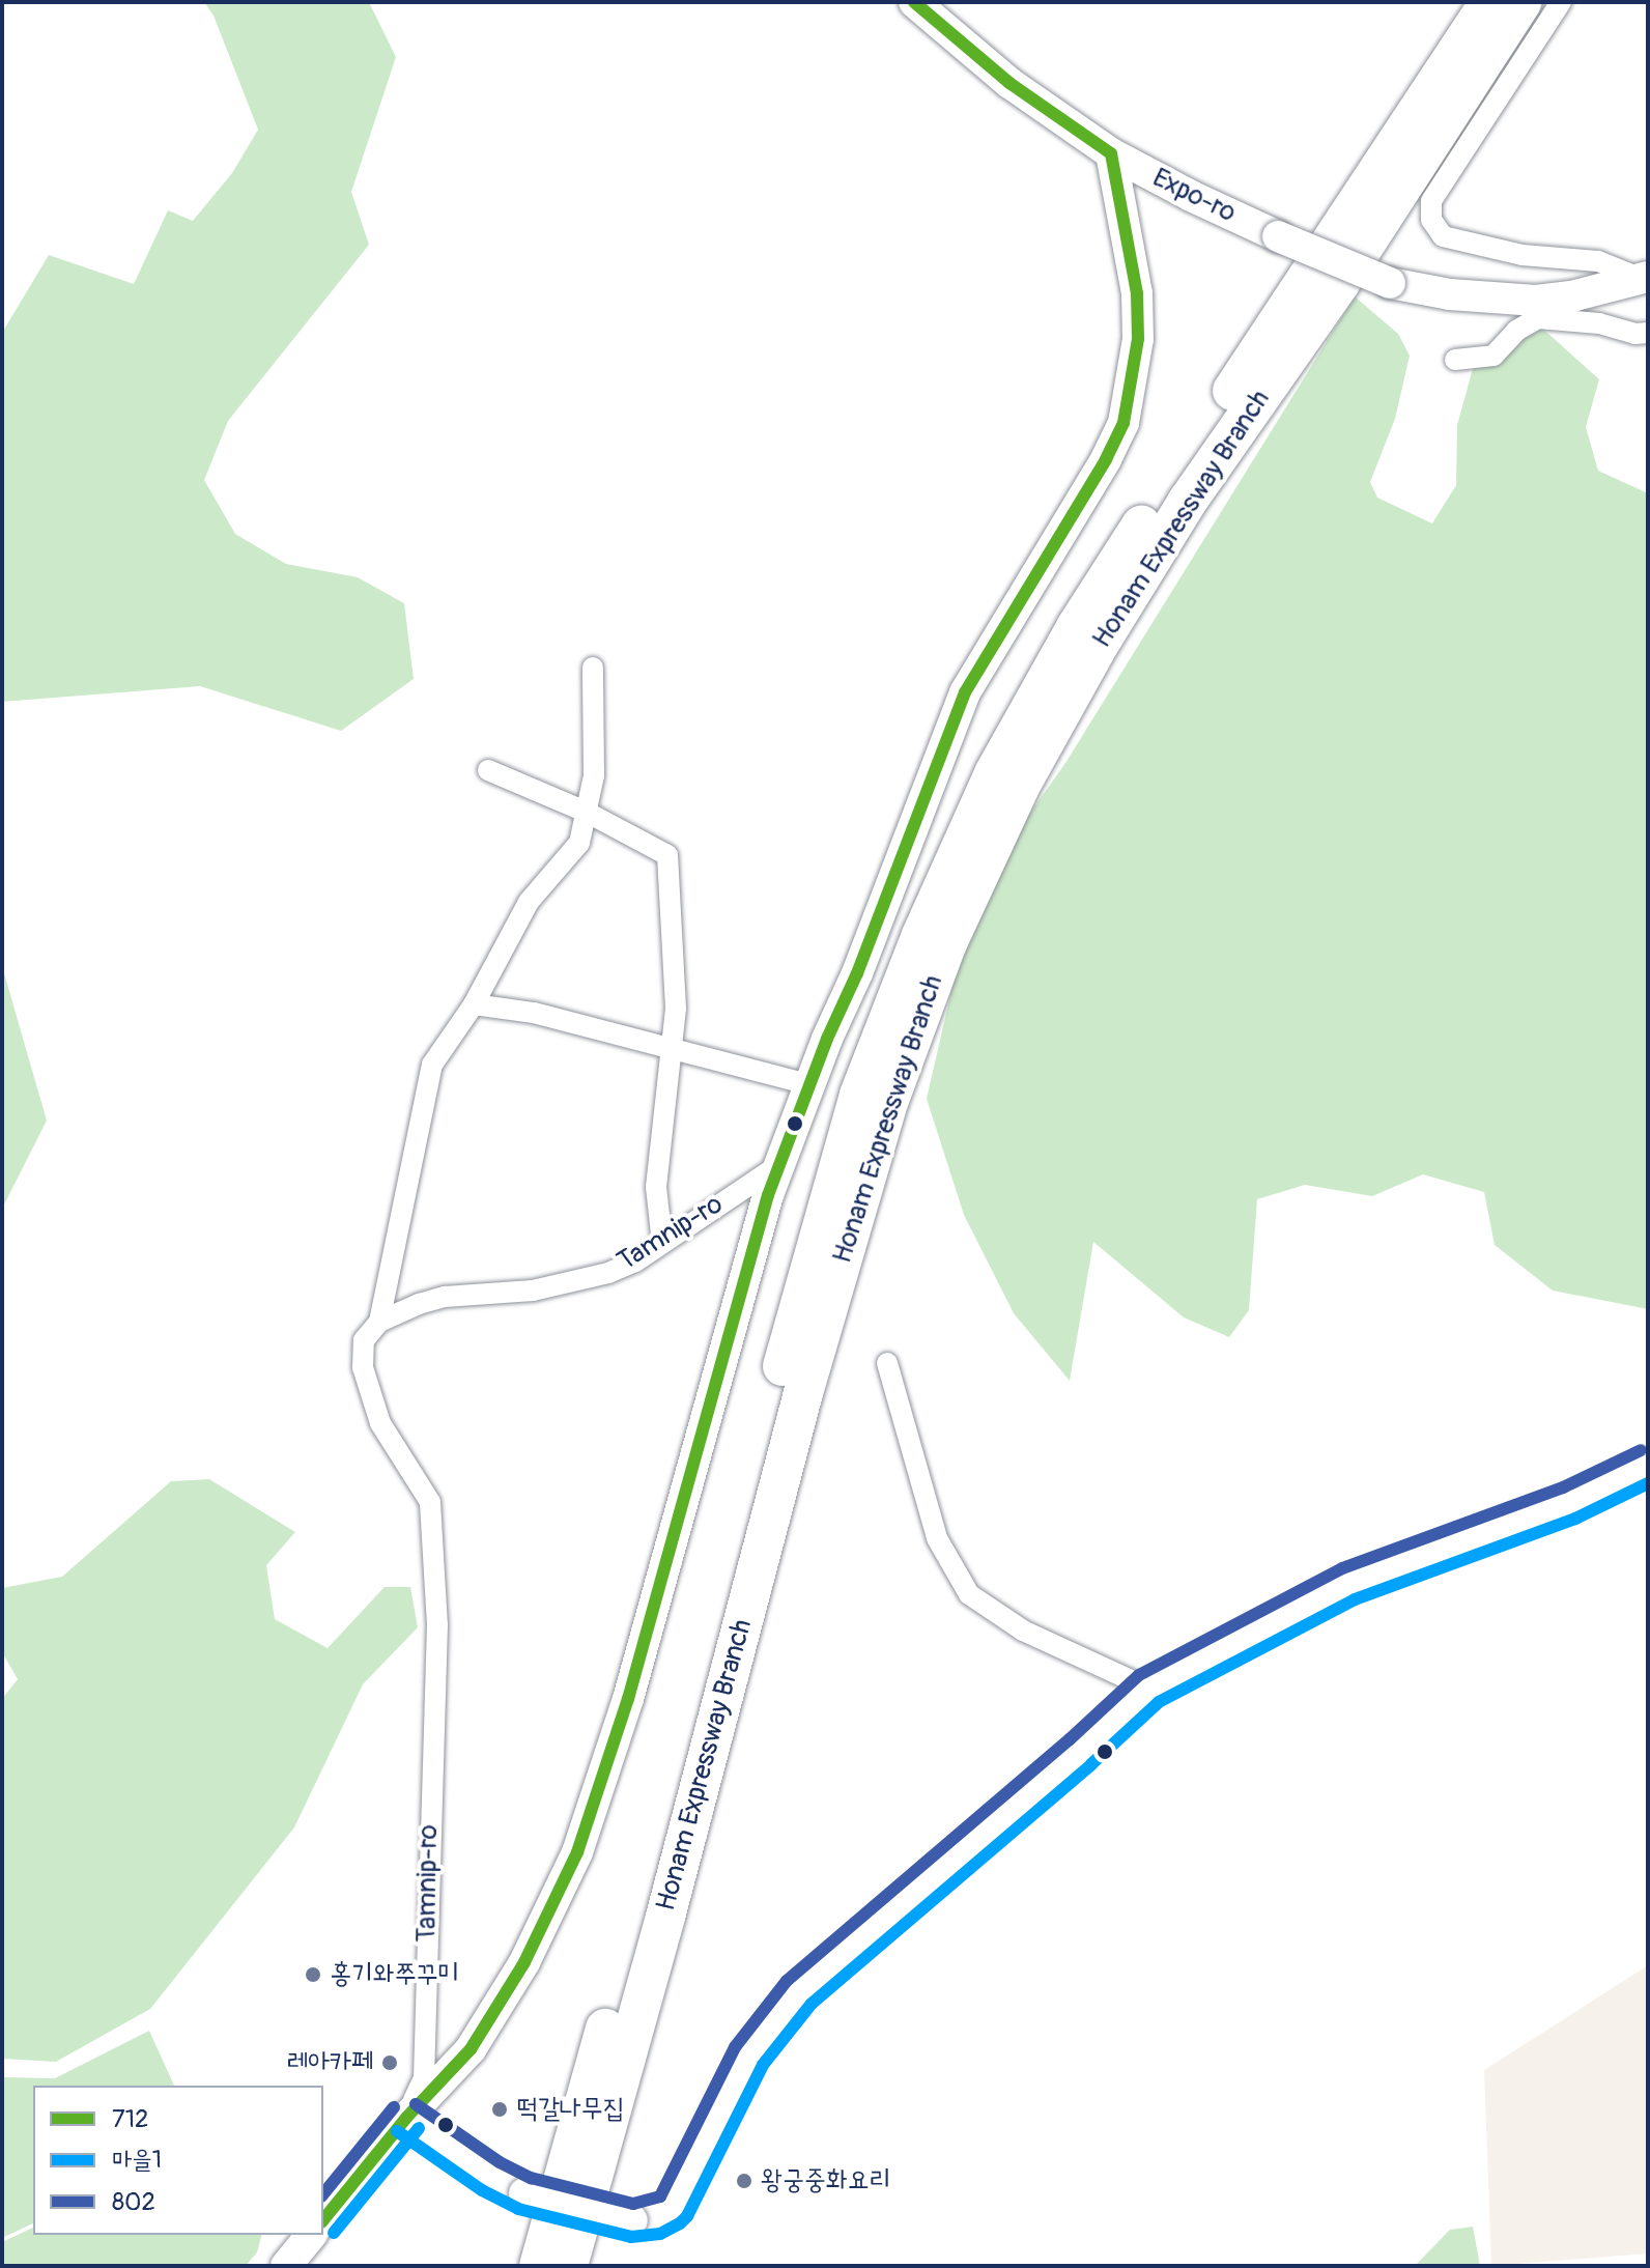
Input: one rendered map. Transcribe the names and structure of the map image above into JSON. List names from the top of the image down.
{
  "streets": {
    "highway": ["Honam Expressway Branch"],
    "main road": ["Expo-ro", "Tamnip-ro"]
  },
  "crossings": [
    ["Expo-ro", "Tamnip-ro"]
  ],
  "places": [
    "홍기와쭈꾸미",
    "레아카페",
    "떡갈나무집",
    "왕궁중화요리"
  ],
  "lines": ["transit line 712", "transit line 802", "transit line 마을1"],
  "legend": ["712", "마을1", "802"]
}
